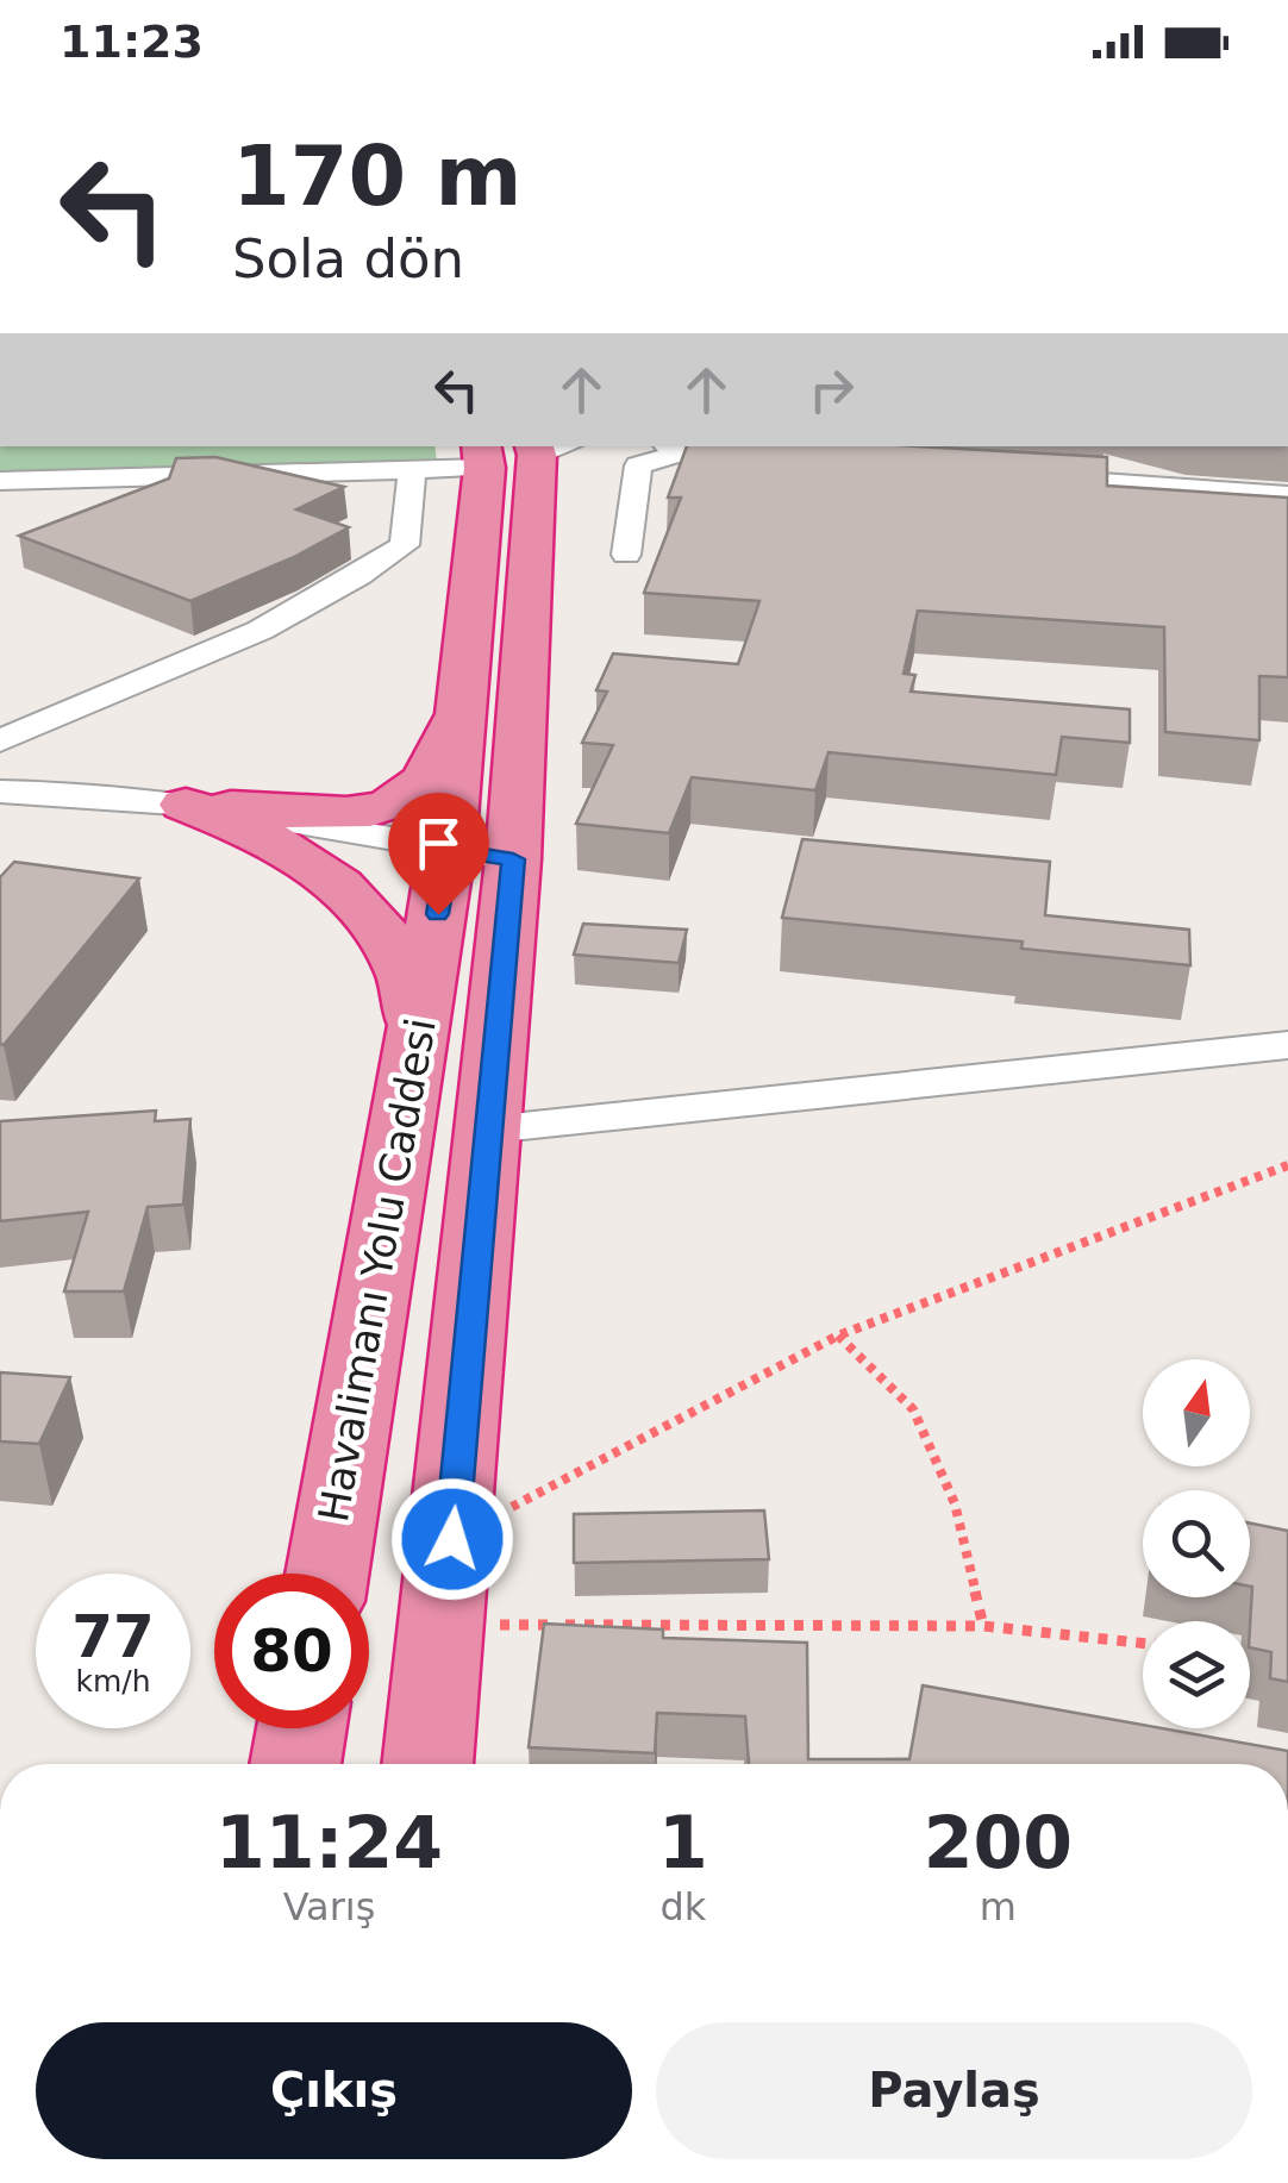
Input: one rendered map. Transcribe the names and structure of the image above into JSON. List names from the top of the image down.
{
  "streets": {
    "highway": ["Havalimanı Yolu Caddesi"]
  },
  "north": "top",
  "page": {
    "status": "11:23",
    "turn": ["170 m", "Sola dön"],
    "speed": "77 km/h",
    "limit": "80",
    "eta": [
      "11:24",
      "Varış",
      "1",
      "dk",
      "200",
      "m"
    ],
    "buttons": ["Çıkış", "Paylaş"]
  }
}
